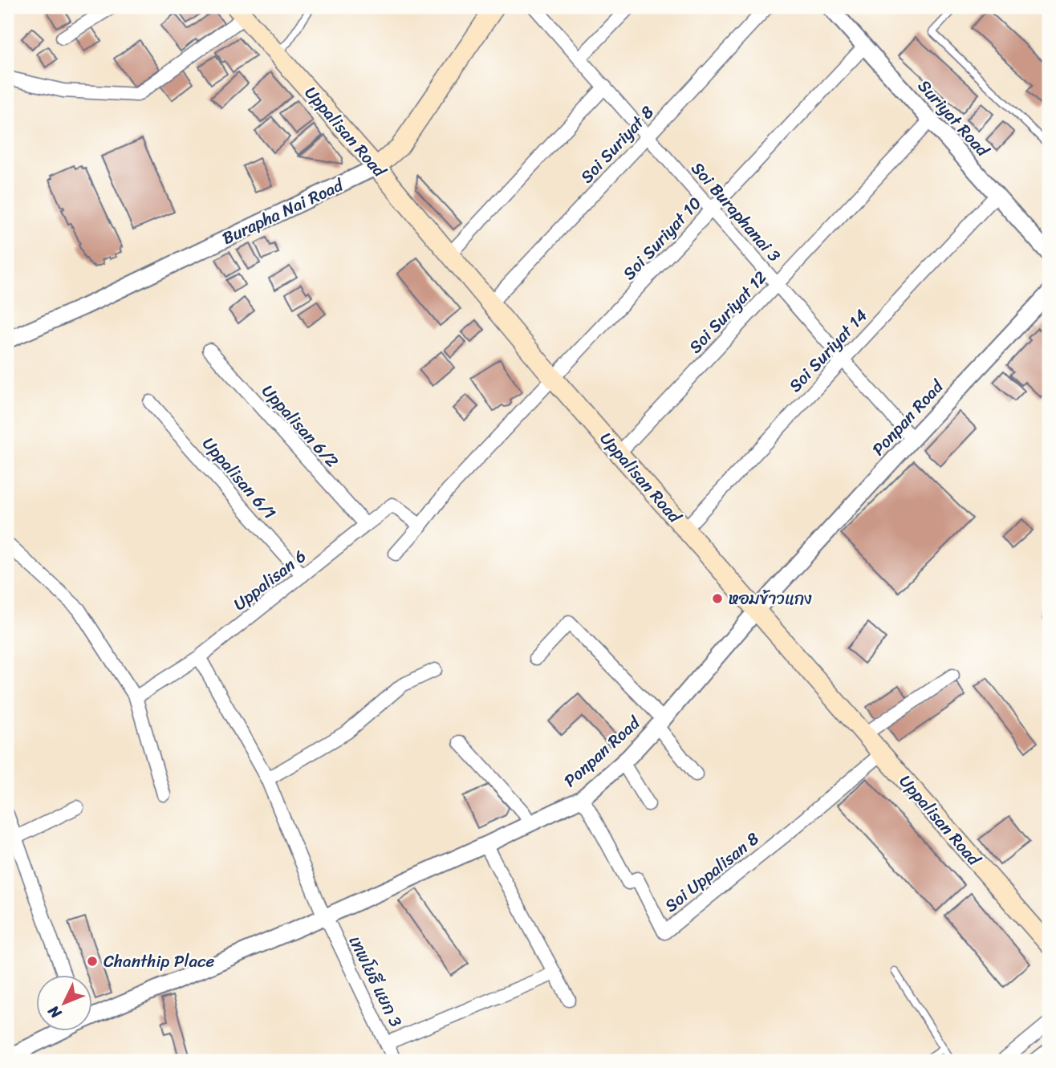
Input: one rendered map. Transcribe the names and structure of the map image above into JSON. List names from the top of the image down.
{
  "streets": {
    "main road": ["Uppalisan Road", "Burapha Nai Road"],
    "street": [
      "Suriyat Road",
      "Soi Suriyat 8",
      "Soi Buraphanai 3",
      "Soi Suriyat 10",
      "Soi Suriyat 12",
      "Soi Suriyat 14",
      "Ponpan Road",
      "Uppalisan 6/2",
      "Uppalisan 6/1",
      "Uppalisan 6",
      "Soi Uppalisan 8",
      "เทพโยธี แยก 3"
    ]
  },
  "crossings": [
    ["Suriyat Road", "Soi Suriyat 10"],
    ["Suriyat Road", "Soi Suriyat 12"],
    ["Suriyat Road", "Soi Suriyat 14"],
    ["Uppalisan Road", "Soi Suriyat 8"],
    ["Uppalisan Road", "Burapha Nai Road"],
    ["Uppalisan Road", "Soi Suriyat 10"],
    ["Uppalisan Road", "Soi Suriyat 12"],
    ["Uppalisan Road", "Soi Suriyat 14"],
    ["Uppalisan Road", "Ponpan Road"],
    ["Uppalisan Road", "Soi Uppalisan 8"],
    ["Soi Suriyat 8", "Soi Buraphanai 3"],
    ["Soi Buraphanai 3", "Soi Suriyat 10"],
    ["Soi Buraphanai 3", "Soi Suriyat 12"],
    ["Soi Buraphanai 3", "Soi Suriyat 14"],
    ["Soi Buraphanai 3", "Ponpan Road"],
    ["Ponpan Road", "Soi Uppalisan 8"],
    ["Ponpan Road", "เทพโยธี แยก 3"],
    ["Uppalisan 6/2", "Uppalisan 6"],
    ["Uppalisan 6/1", "Uppalisan 6"],
    ["Uppalisan 6", "เทพโยธี แยก 3"]
  ],
  "places": ["หอมข้าวแกง", "Chanthip Place"],
  "north": "bottom left"
}
